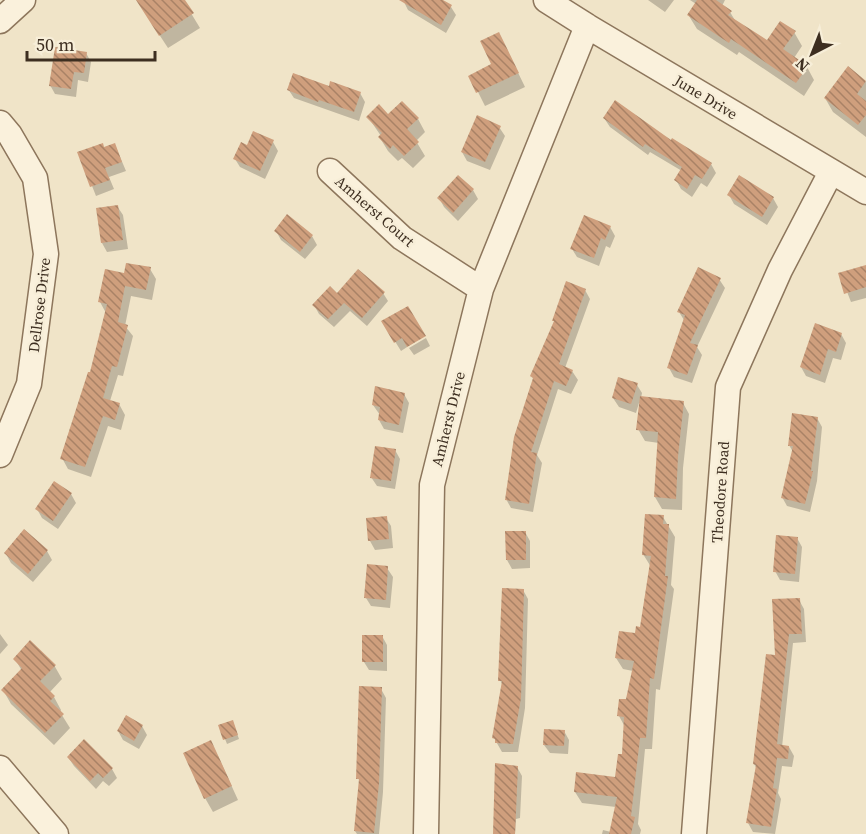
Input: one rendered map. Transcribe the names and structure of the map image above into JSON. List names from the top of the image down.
{
  "streets": {
    "street": [
      "June Drive",
      "Amherst Court",
      "Dellrose Drive",
      "Amherst Drive",
      "Theodore Road"
    ]
  },
  "crossings": [
    ["June Drive", "Amherst Drive"],
    ["June Drive", "Theodore Road"],
    ["Amherst Court", "Amherst Drive"]
  ],
  "scale_bar": "50 m",
  "north": "bottom left"
}
